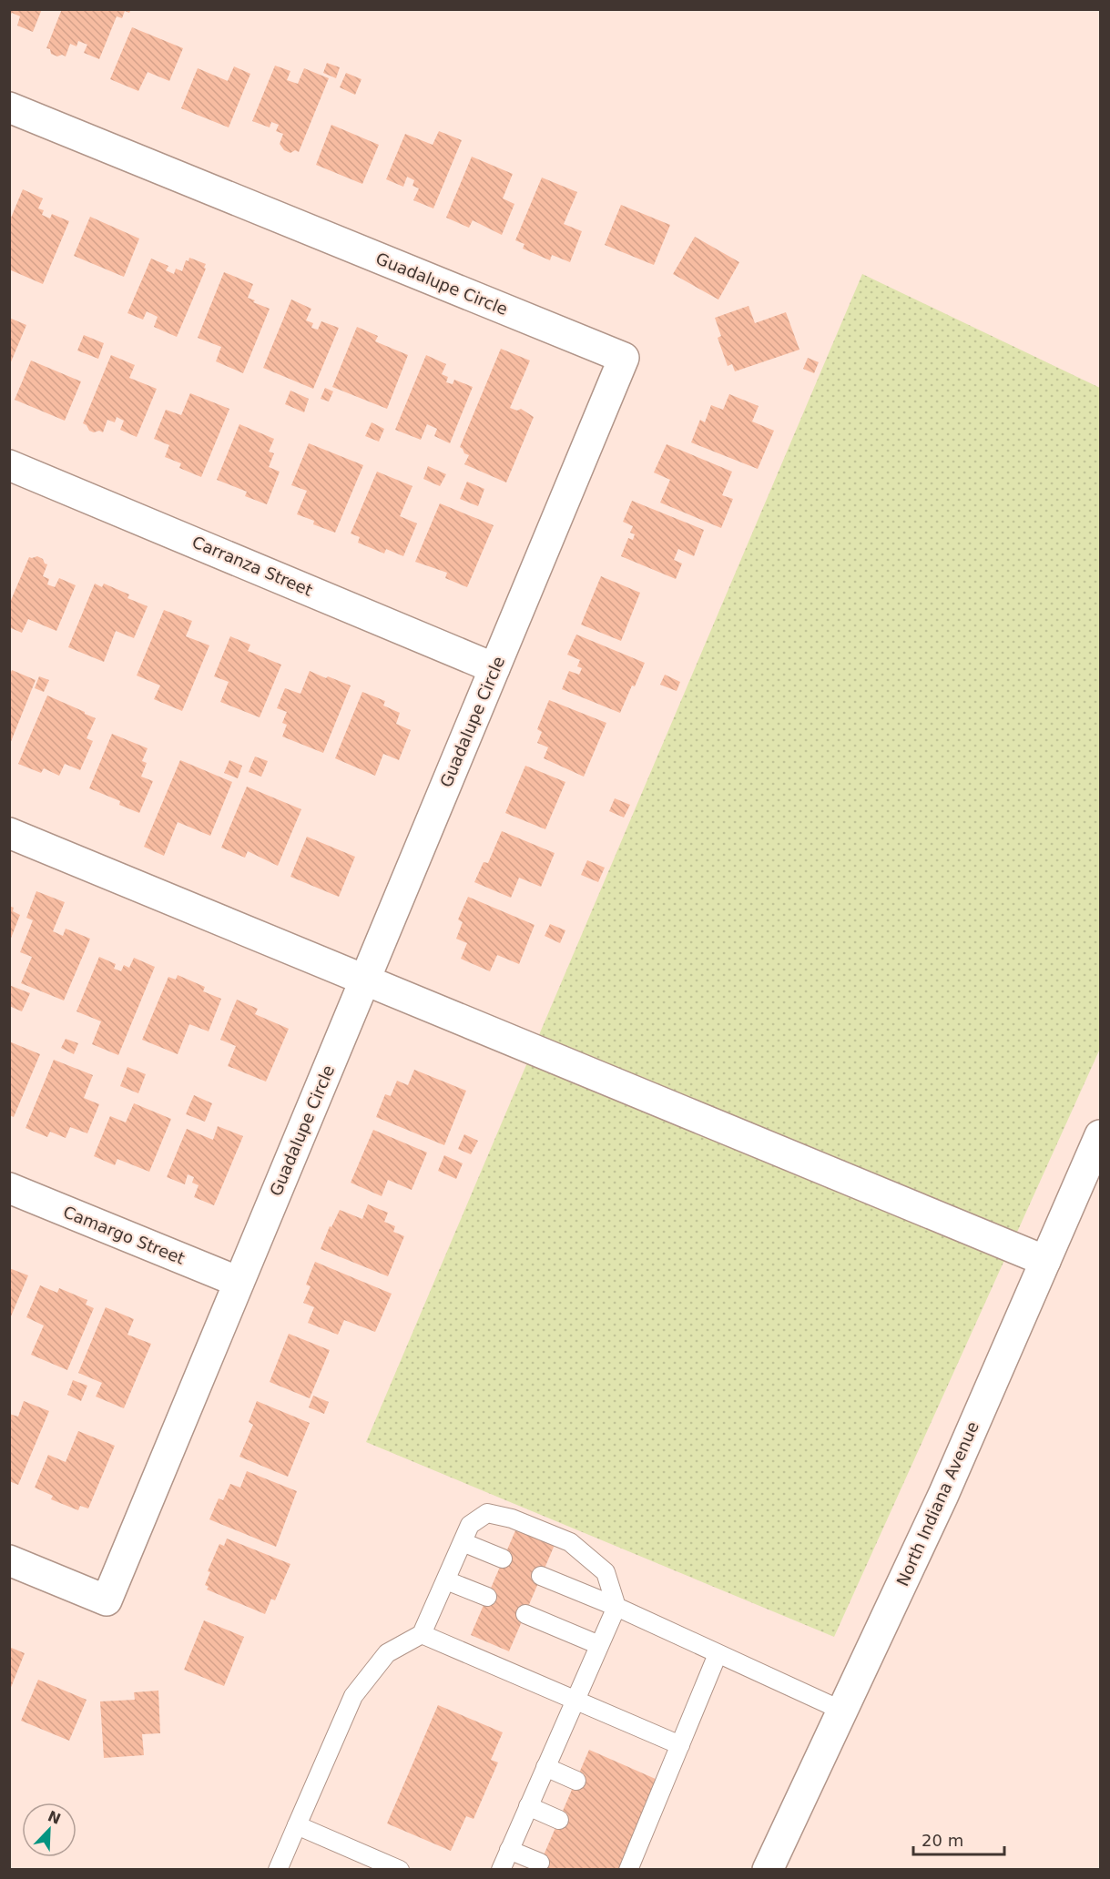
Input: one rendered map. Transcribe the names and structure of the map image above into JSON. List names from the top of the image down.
{
  "streets": {
    "street": [
      "Guadalupe Circle",
      "Carranza Street",
      "Camargo Street",
      "North Indiana Avenue"
    ]
  },
  "crossings": [
    ["Guadalupe Circle", "Carranza Street"],
    ["Guadalupe Circle", "Camargo Street"]
  ],
  "scale_bar": "20 m",
  "north": "top right"
}
